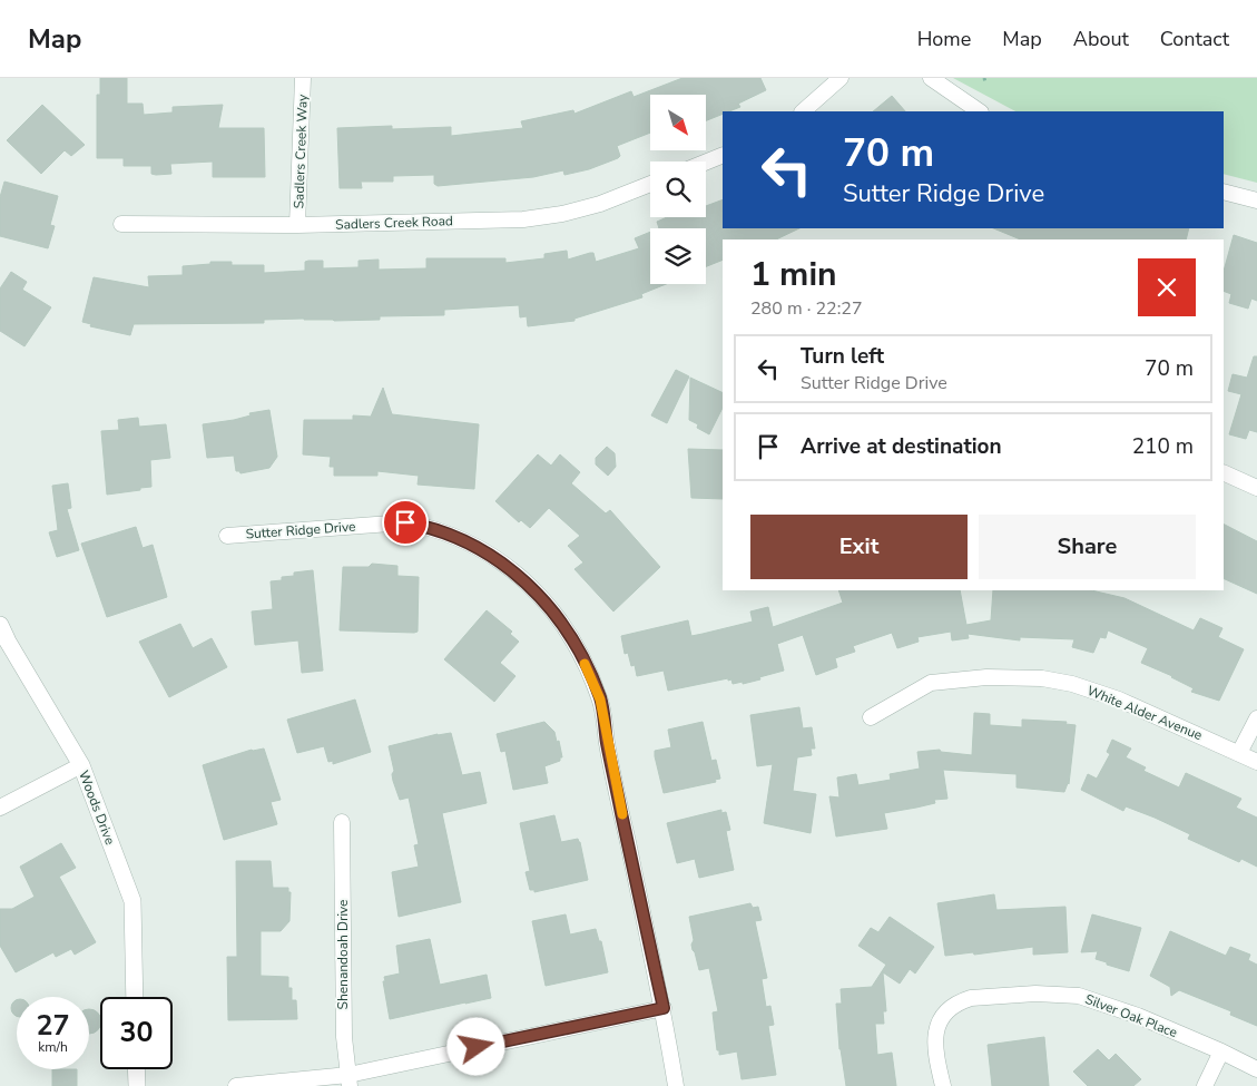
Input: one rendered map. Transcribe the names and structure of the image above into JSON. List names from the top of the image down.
{
  "streets": {
    "street": [
      "Sadlers Creek Way",
      "Sadlers Creek Road",
      "Sutter Ridge Drive",
      "White Alder Avenue",
      "Woods Drive",
      "Shenandoah Drive",
      "Silver Oak Place"
    ]
  },
  "crossings": [
    ["Sadlers Creek Way", "Sadlers Creek Road"]
  ],
  "north": "bottom right",
  "page": {
    "header": "Map",
    "nav": [
      "Home",
      "Map",
      "About",
      "Contact"
    ],
    "turn": ["70 m", "Sutter Ridge Drive"],
    "heading": ["1 min", "280 m · 22:27"],
    "list": [
      {
        "name": "Turn left",
        "note": "Sutter Ridge Drive",
        "value": "70 m"
      },
      {
        "name": "Arrive at destination",
        "value": "210 m"
      }
    ],
    "buttons": ["Exit", "Share"],
    "speed": "27 km/h",
    "limit": "30"
  }
}
